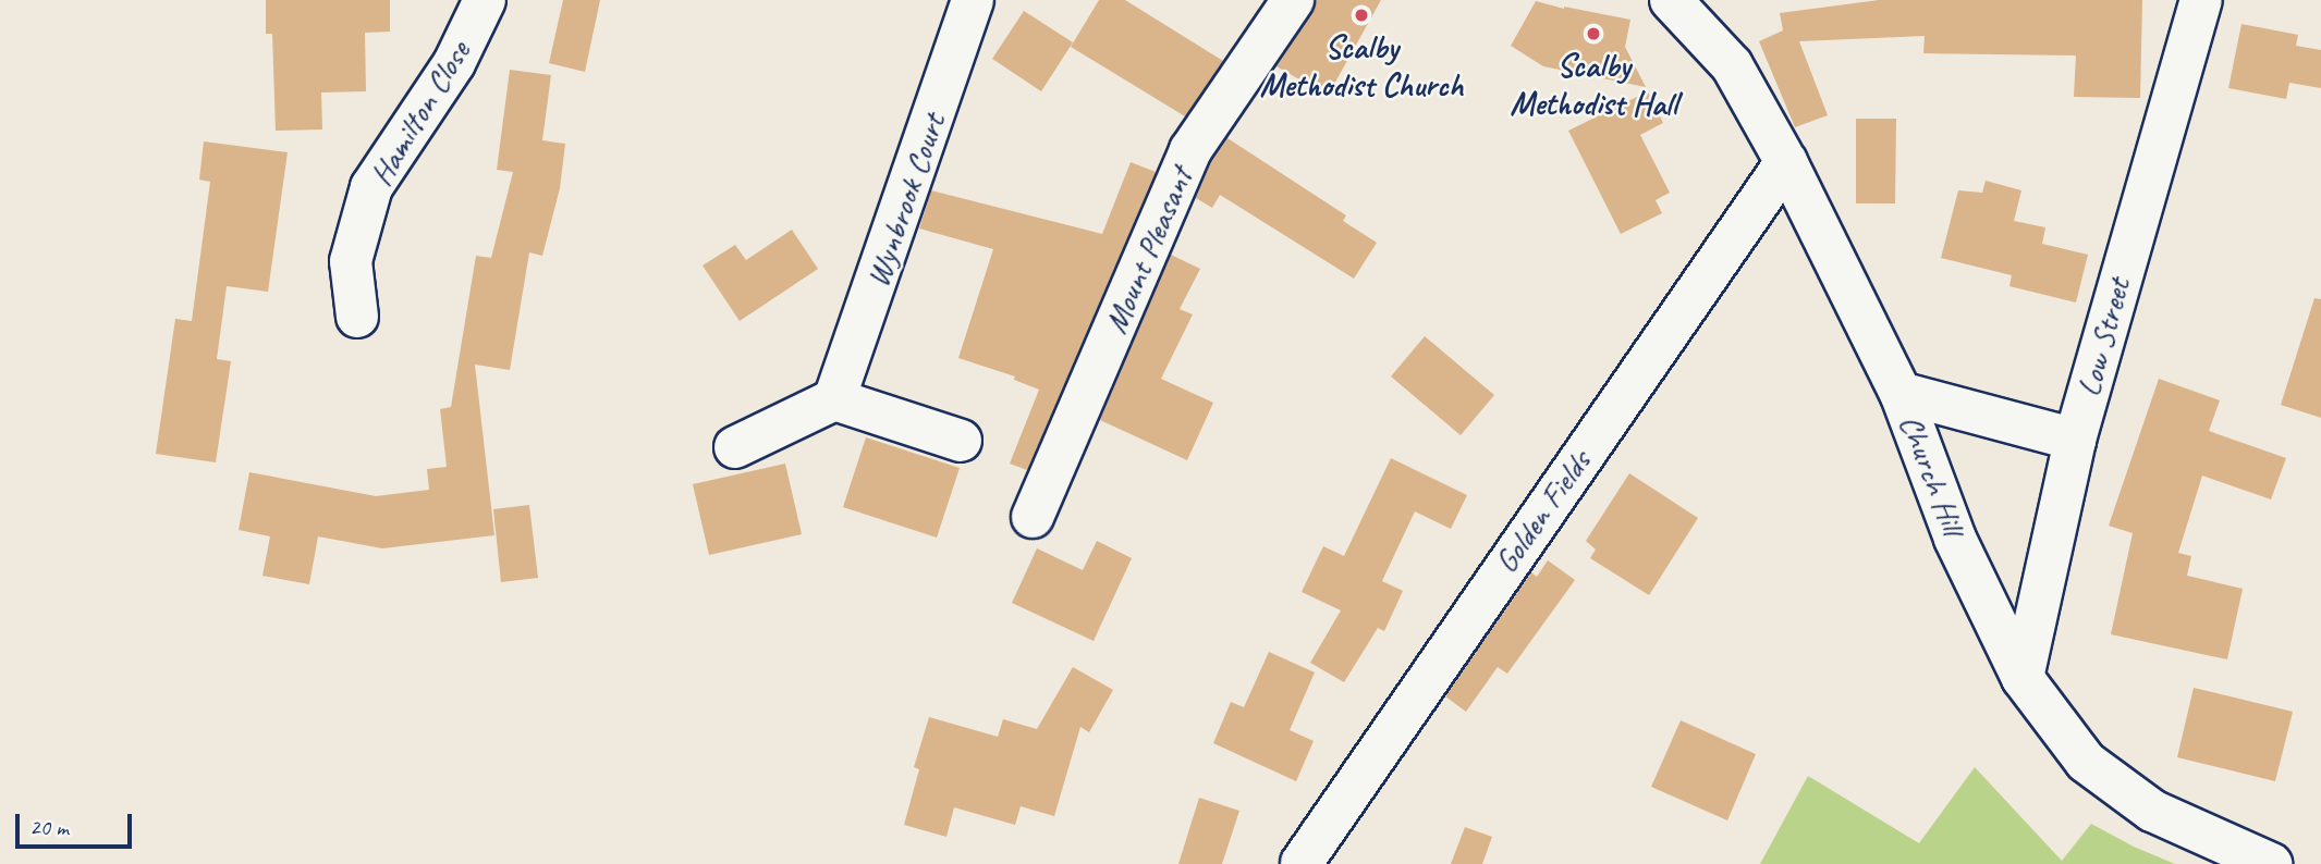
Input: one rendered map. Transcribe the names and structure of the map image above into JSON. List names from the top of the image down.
{
  "streets": {
    "street": [
      "Hamilton Close",
      "Wynbrook Court",
      "Mount Pleasant",
      "Low Street",
      "Church Hill",
      "Golden Fields"
    ]
  },
  "crossings": [
    ["Low Street", "Church Hill"],
    ["Church Hill", "Golden Fields"]
  ],
  "places": ["Scalby Methodist Church", "Scalby Methodist Hall"],
  "scale_bar": "20 m"
}
